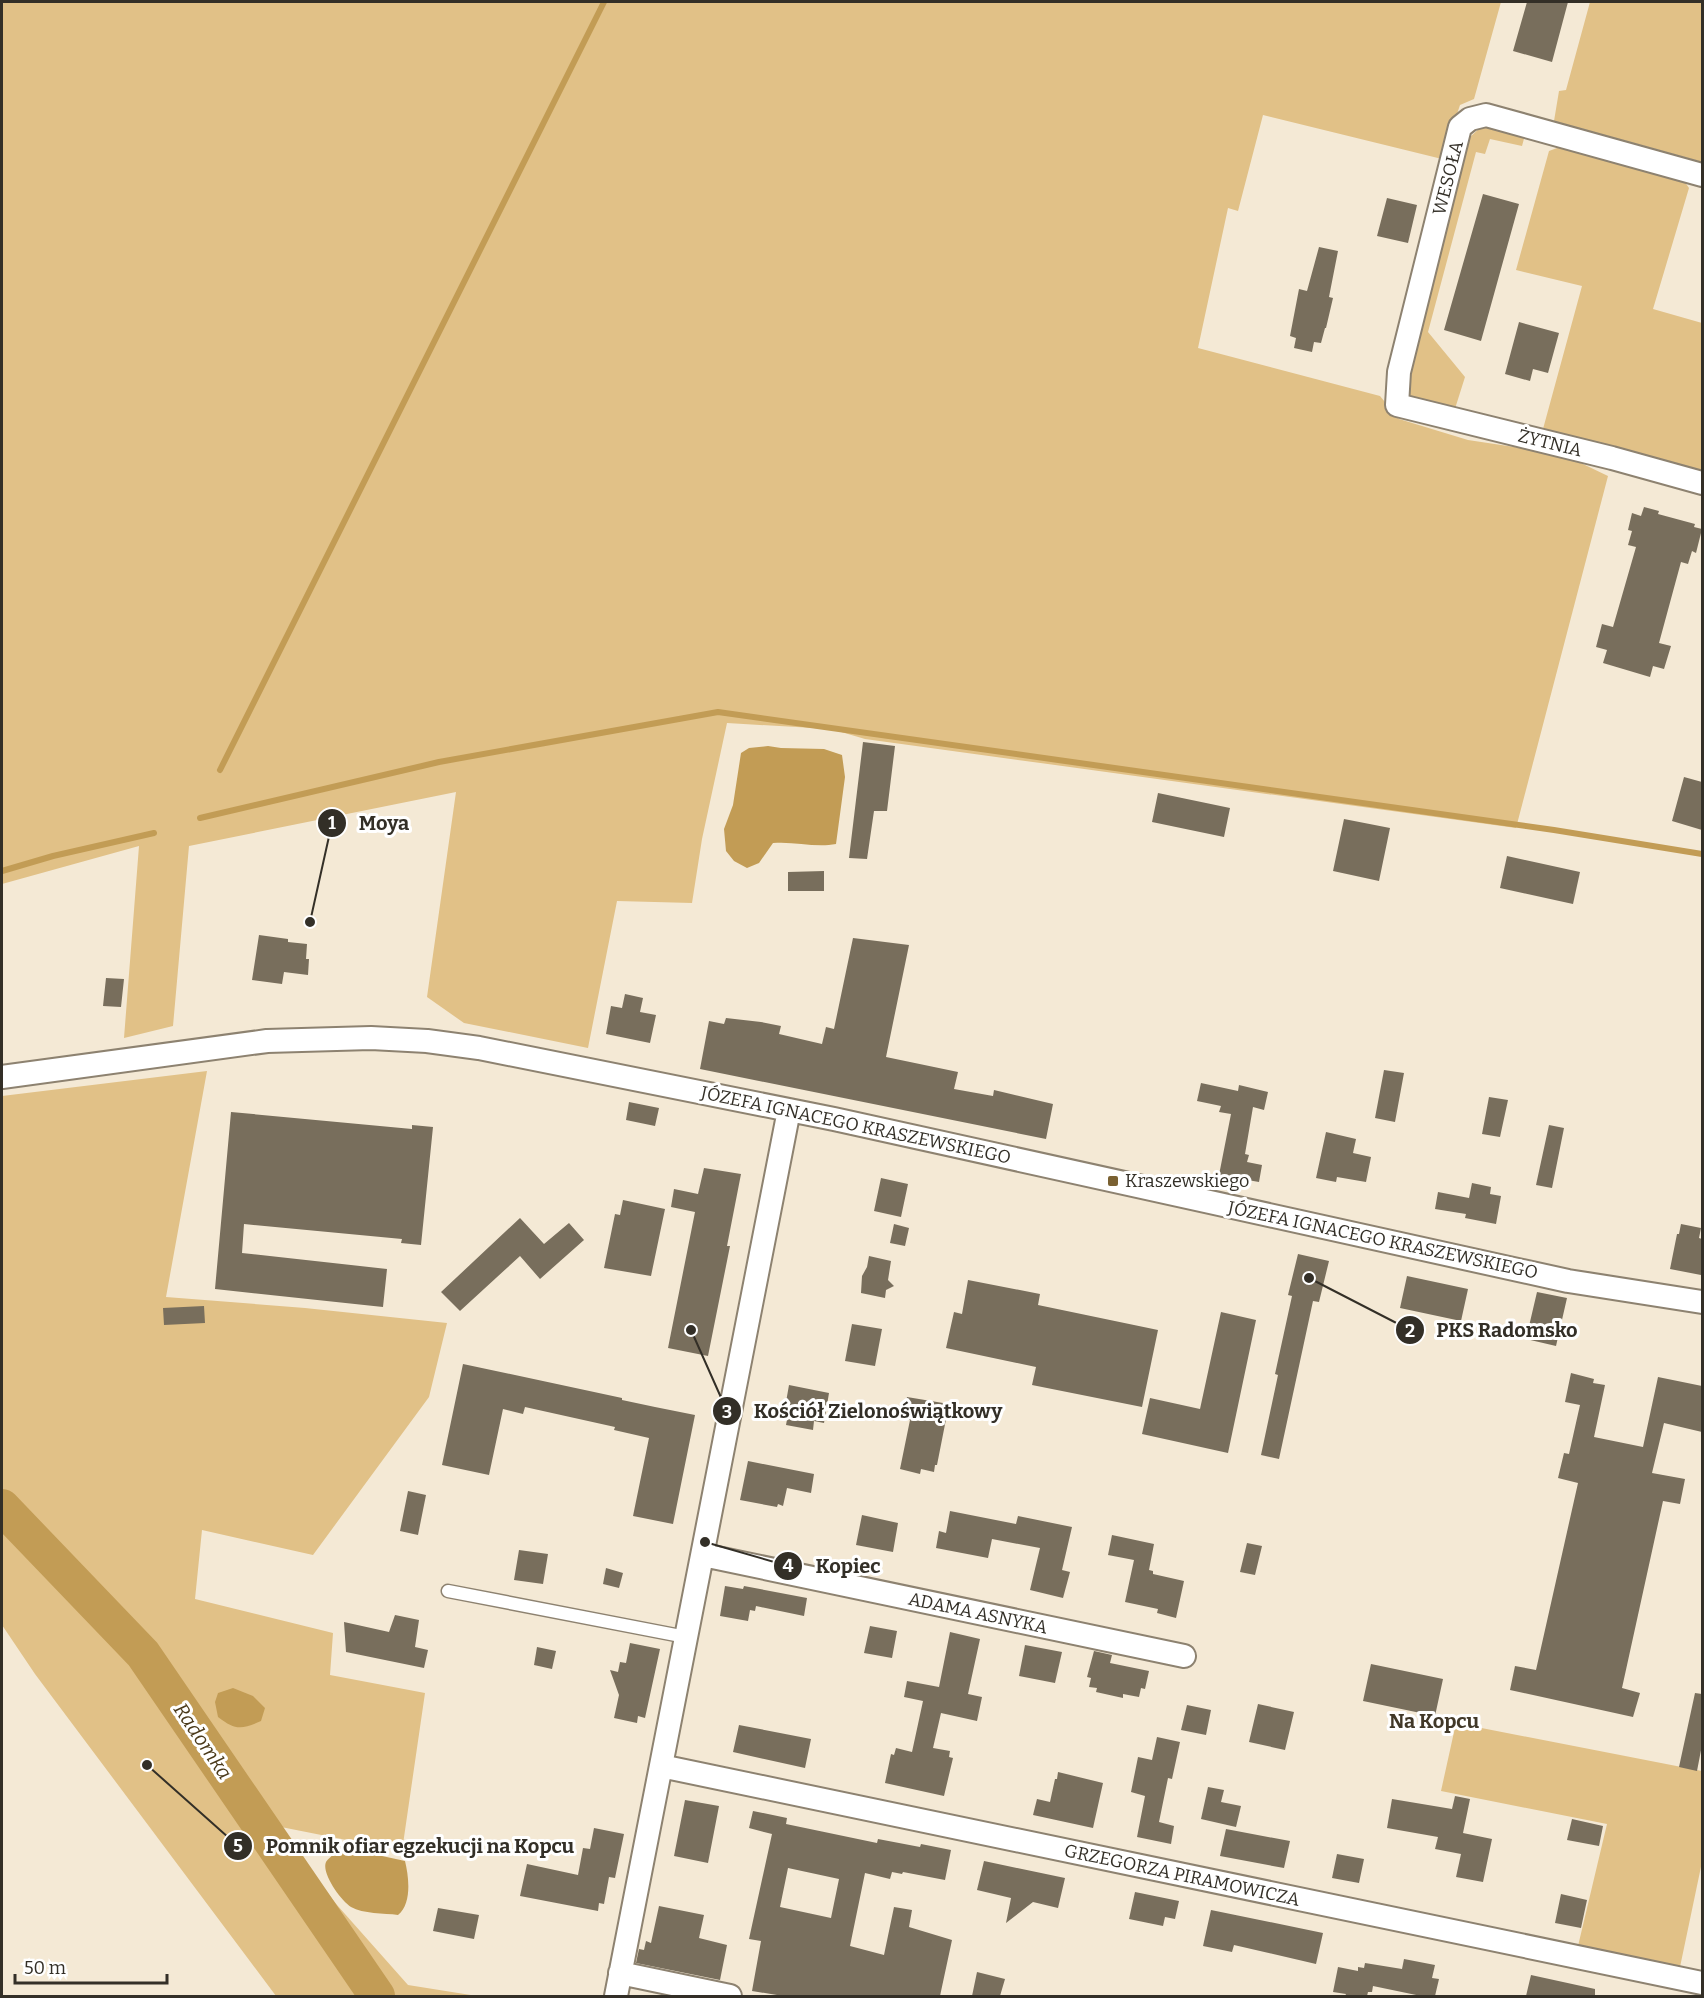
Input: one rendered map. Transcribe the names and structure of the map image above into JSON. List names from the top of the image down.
{
  "streets": {
    "street": [
      "WESOŁA",
      "ŻYTNIA",
      "JÓZEFA IGNACEGO KRASZEWSKIEGO",
      "ADAMA ASNYKA",
      "GRZEGORZA PIRAMOWICZA"
    ]
  },
  "crossings": [
    ["WESOŁA", "ŻYTNIA"]
  ],
  "districts": ["Na Kopcu"],
  "water": ["Radomka"],
  "places": {
    "other": [
      "Moya",
      "PKS Radomsko",
      "Kościół Zielonoświątkowy",
      "Kopiec",
      "Pomnik ofiar egzekucji na Kopcu"
    ],
    "transit": ["Kraszewskiego"]
  },
  "scale_bar": "50 m"
}
